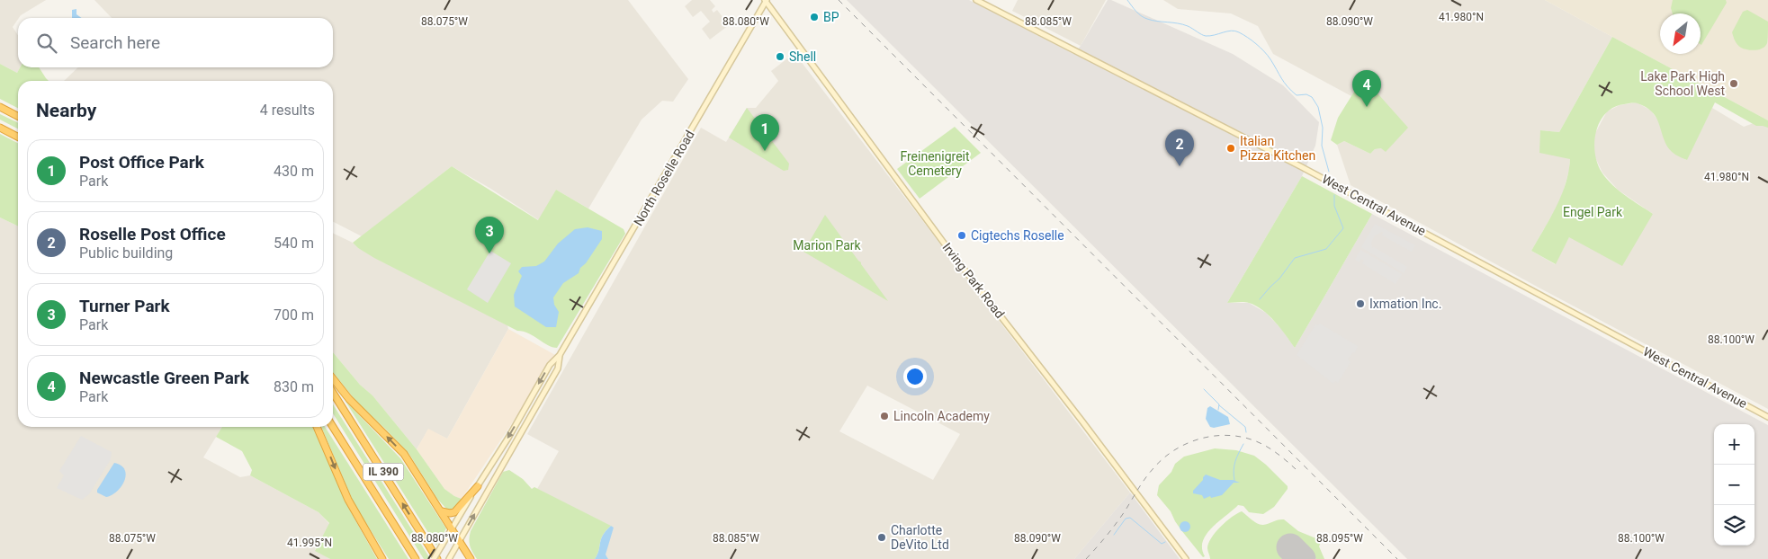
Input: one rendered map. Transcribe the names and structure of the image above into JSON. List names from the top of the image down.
{
  "streets": {
    "highway": ["IL 390"],
    "main road": ["North Roselle Road", "West Central Avenue", "Irving Park Road"]
  },
  "crossings": [
    ["North Roselle Road", "Irving Park Road"]
  ],
  "parks": ["Freinenigreit Cemetery", "Engel Park", "Marion Park"],
  "places": [
    "BP",
    "Shell",
    "Lake Park High School West",
    "Italian Pizza Kitchen",
    "Cigtechs Roselle",
    "Ixmation Inc.",
    "Lincoln Academy",
    "Charlotte DeVito Ltd"
  ],
  "north": "bottom left",
  "page": {
    "search": "Search here",
    "pins": [
      "4",
      "1",
      "2",
      "3"
    ],
    "heading": ["Nearby", "4 results"],
    "list": [
      {
        "mark": "1",
        "name": "Post Office Park",
        "note": "Park",
        "value": "430 m"
      },
      {
        "mark": "2",
        "name": "Roselle Post Office",
        "note": "Public building",
        "value": "540 m"
      },
      {
        "mark": "3",
        "name": "Turner Park",
        "note": "Park",
        "value": "700 m"
      },
      {
        "mark": "4",
        "name": "Newcastle Green Park",
        "note": "Park",
        "value": "830 m"
      }
    ],
    "map_buttons": ["+", "−"]
  },
  "coordinates": [
    "41.980°N",
    "88.075°W",
    "88.080°W",
    "88.085°W",
    "88.090°W",
    "88.100°W",
    "88.095°W",
    "41.995°N"
  ]
}
